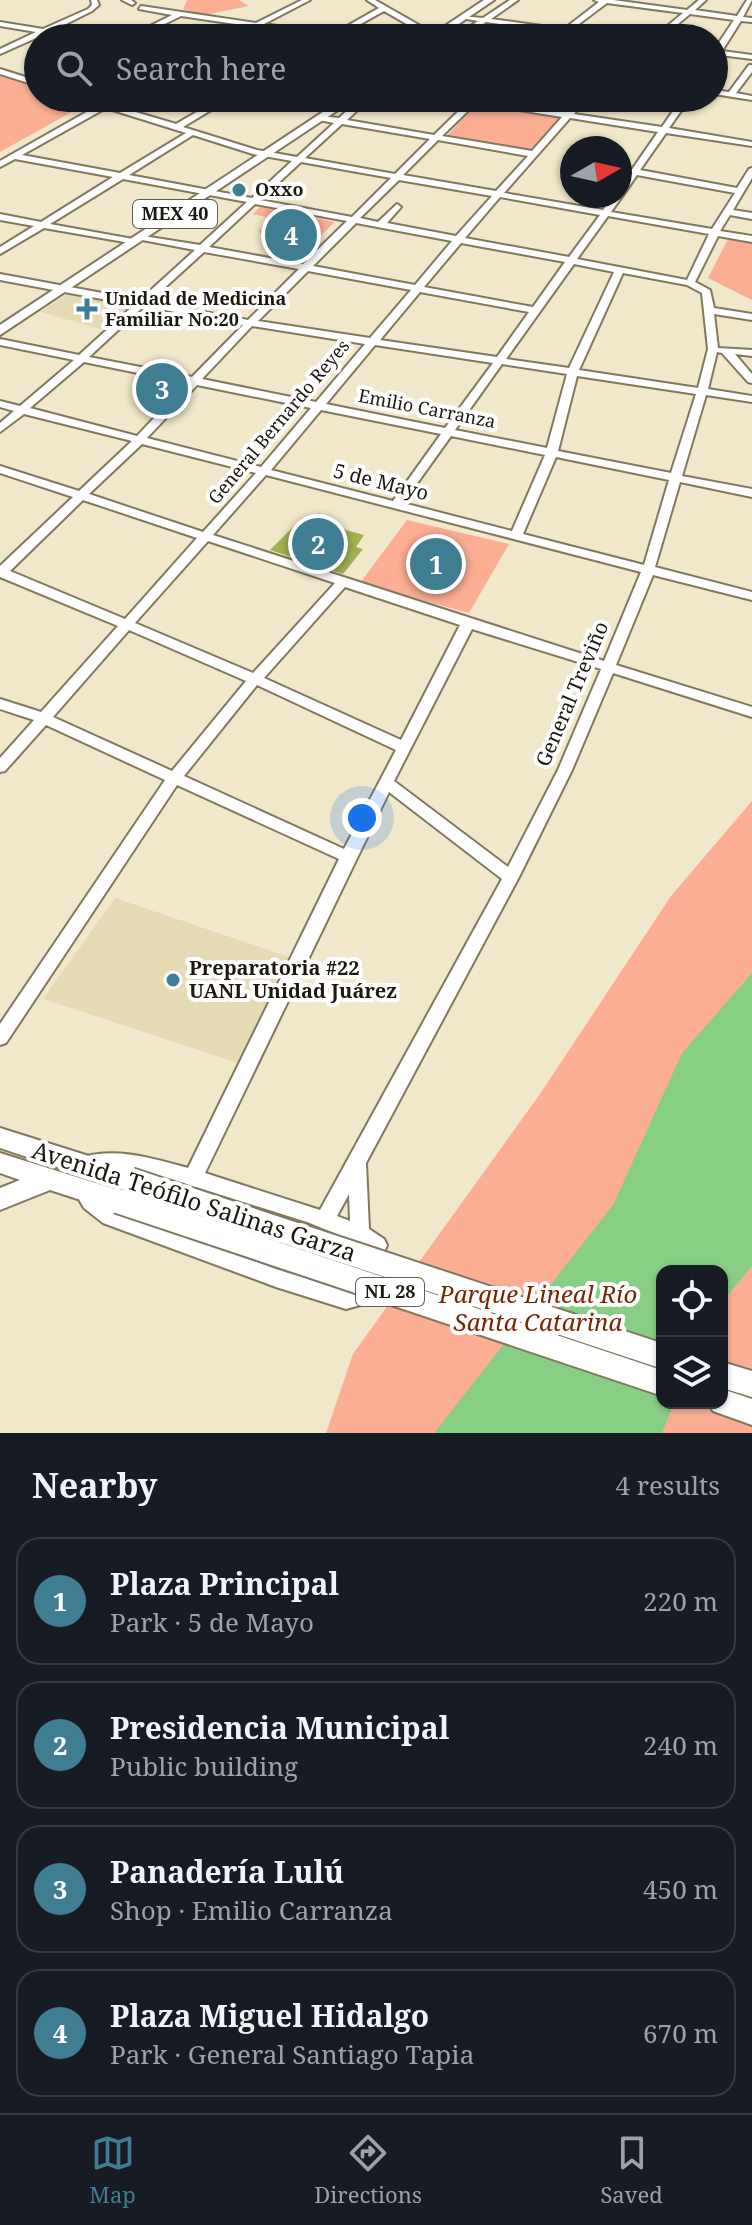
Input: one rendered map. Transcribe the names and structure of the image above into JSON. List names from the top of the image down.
{
  "streets": {
    "main road": ["MEX 40", "Avenida Teófilo Salinas Garza", "NL 28"],
    "street": [
      "Emilio Carranza",
      "General Bernardo Reyes",
      "5 de Mayo",
      "General Treviño"
    ]
  },
  "crossings": [
    ["Emilio Carranza", "General Bernardo Reyes"],
    ["Emilio Carranza", "General Treviño"],
    ["General Bernardo Reyes", "5 de Mayo"],
    ["5 de Mayo", "General Treviño"]
  ],
  "parks": ["Parque Lineal Río Santa Catarina"],
  "places": {
    "other": ["Oxxo", "Preparatoria #22 UANL Unidad Juárez"],
    "health": ["Unidad de Medicina Familiar No:20"]
  },
  "north": "right",
  "page": {
    "search": "Search here",
    "pins": [
      "4",
      "3",
      "2",
      "1"
    ],
    "heading": ["Nearby", "4 results"],
    "list": [
      {
        "mark": "1",
        "name": "Plaza Principal",
        "note": "Park · 5 de Mayo",
        "value": "220 m"
      },
      {
        "mark": "2",
        "name": "Presidencia Municipal",
        "note": "Public building",
        "value": "240 m"
      },
      {
        "mark": "3",
        "name": "Panadería Lulú",
        "note": "Shop · Emilio Carranza",
        "value": "450 m"
      },
      {
        "mark": "4",
        "name": "Plaza Miguel Hidalgo",
        "note": "Park · General Santiago Tapia",
        "value": "670 m"
      }
    ],
    "nav": ["Map", "Directions", "Saved"]
  }
}
